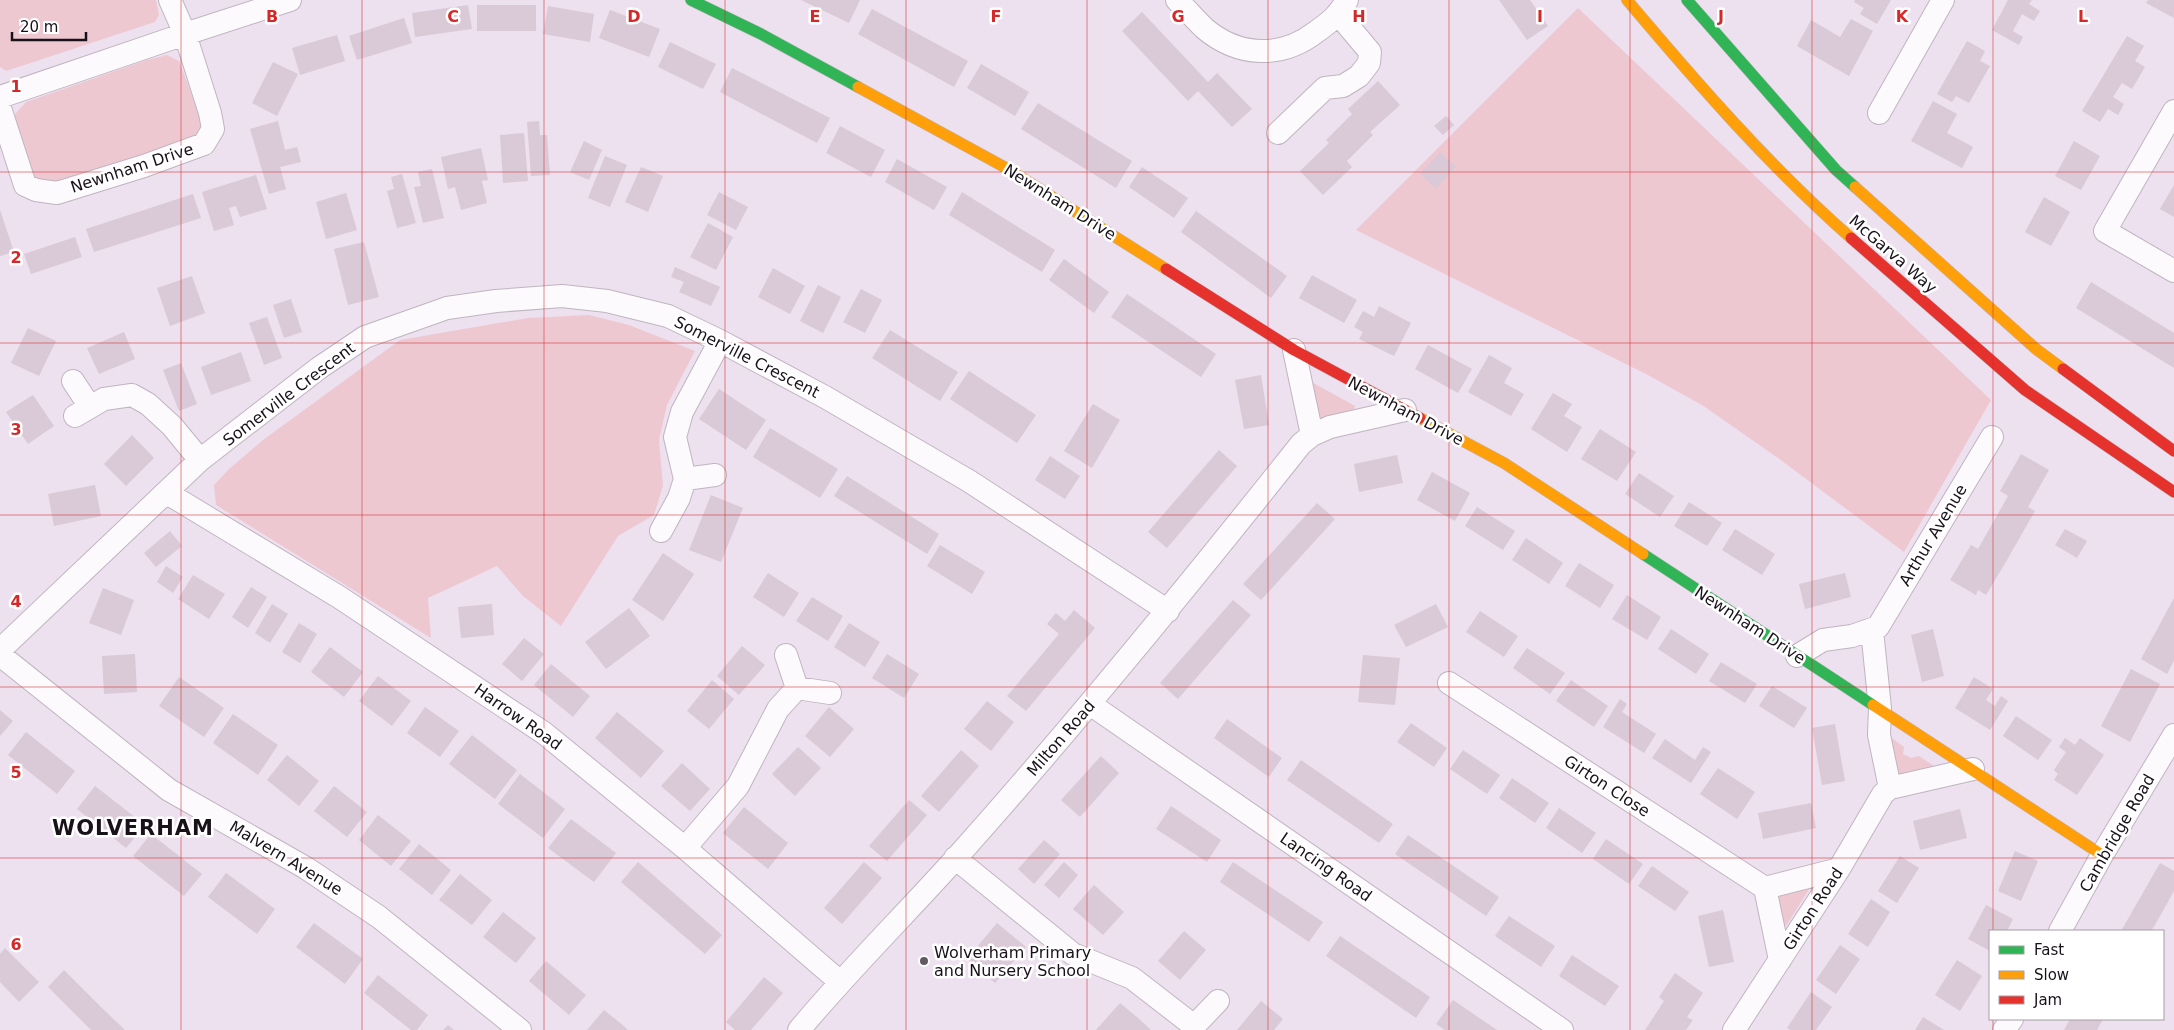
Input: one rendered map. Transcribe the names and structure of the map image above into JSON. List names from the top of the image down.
{
  "streets": {
    "street": [
      "Newnham Drive",
      "McGarva Way",
      "Somerville Crescent",
      "Arthur Avenue",
      "Harrow Road",
      "Milton Road",
      "Girton Close",
      "Cambridge Road",
      "Malvern Avenue",
      "Lancing Road",
      "Girton Road"
    ]
  },
  "crossings": [
    ["Newnham Drive", "Milton Road"],
    ["Newnham Drive", "Cambridge Road"],
    ["Somerville Crescent", "Harrow Road"],
    ["Somerville Crescent", "Milton Road"],
    ["Harrow Road", "Milton Road"],
    ["Milton Road", "Lancing Road"]
  ],
  "districts": ["WOLVERHAM"],
  "places": ["Wolverham Primary and Nursery School"],
  "legend": ["Fast", "Slow", "Jam"],
  "scale_bar": "20 m",
  "grid": {
    "columns": [
      "B",
      "C",
      "D",
      "E",
      "F",
      "G",
      "H",
      "I",
      "J",
      "K",
      "L"
    ],
    "rows": [
      "1",
      "2",
      "3",
      "4",
      "5",
      "6"
    ]
  }
}
